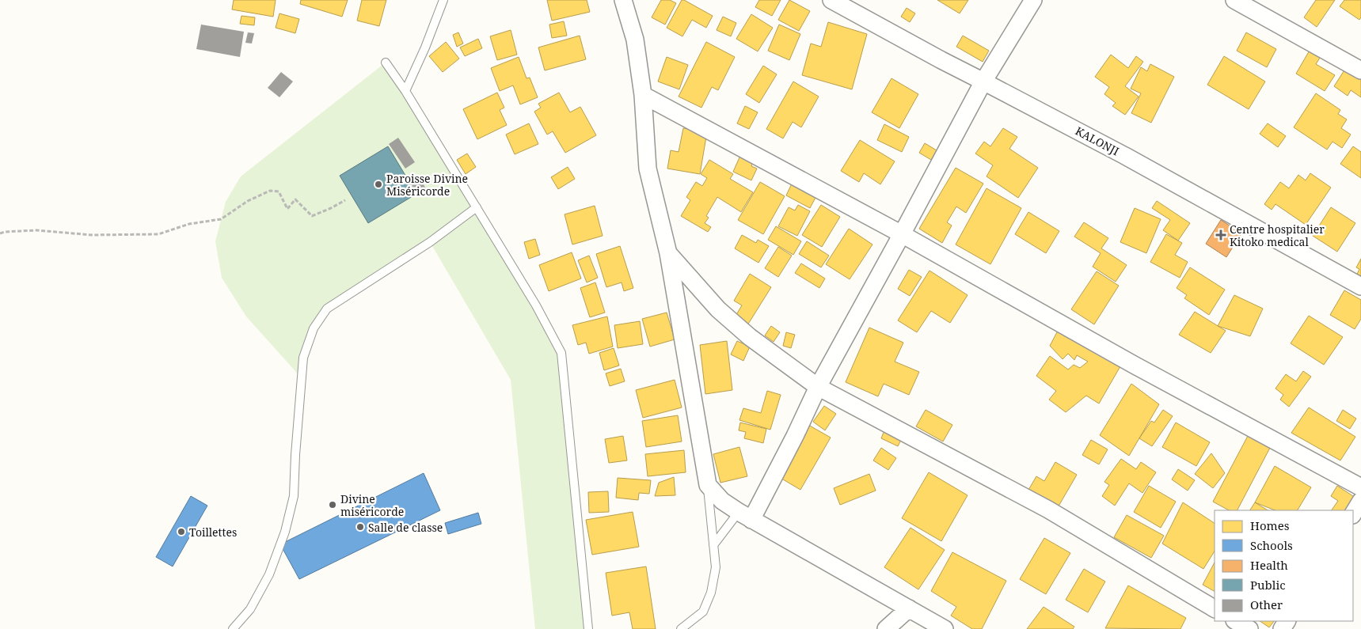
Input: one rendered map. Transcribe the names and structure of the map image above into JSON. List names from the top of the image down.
{
  "streets": {
    "street": ["KALONJI"]
  },
  "places": {
    "other": [
      "Paroisse Divine Miséricorde",
      "Divine miséricorde",
      "Salle de classe",
      "Toillettes"
    ],
    "health": ["Centre hospitalier Kitoko medical"]
  },
  "legend": [
    "Homes",
    "Schools",
    "Health",
    "Public",
    "Other"
  ]
}
